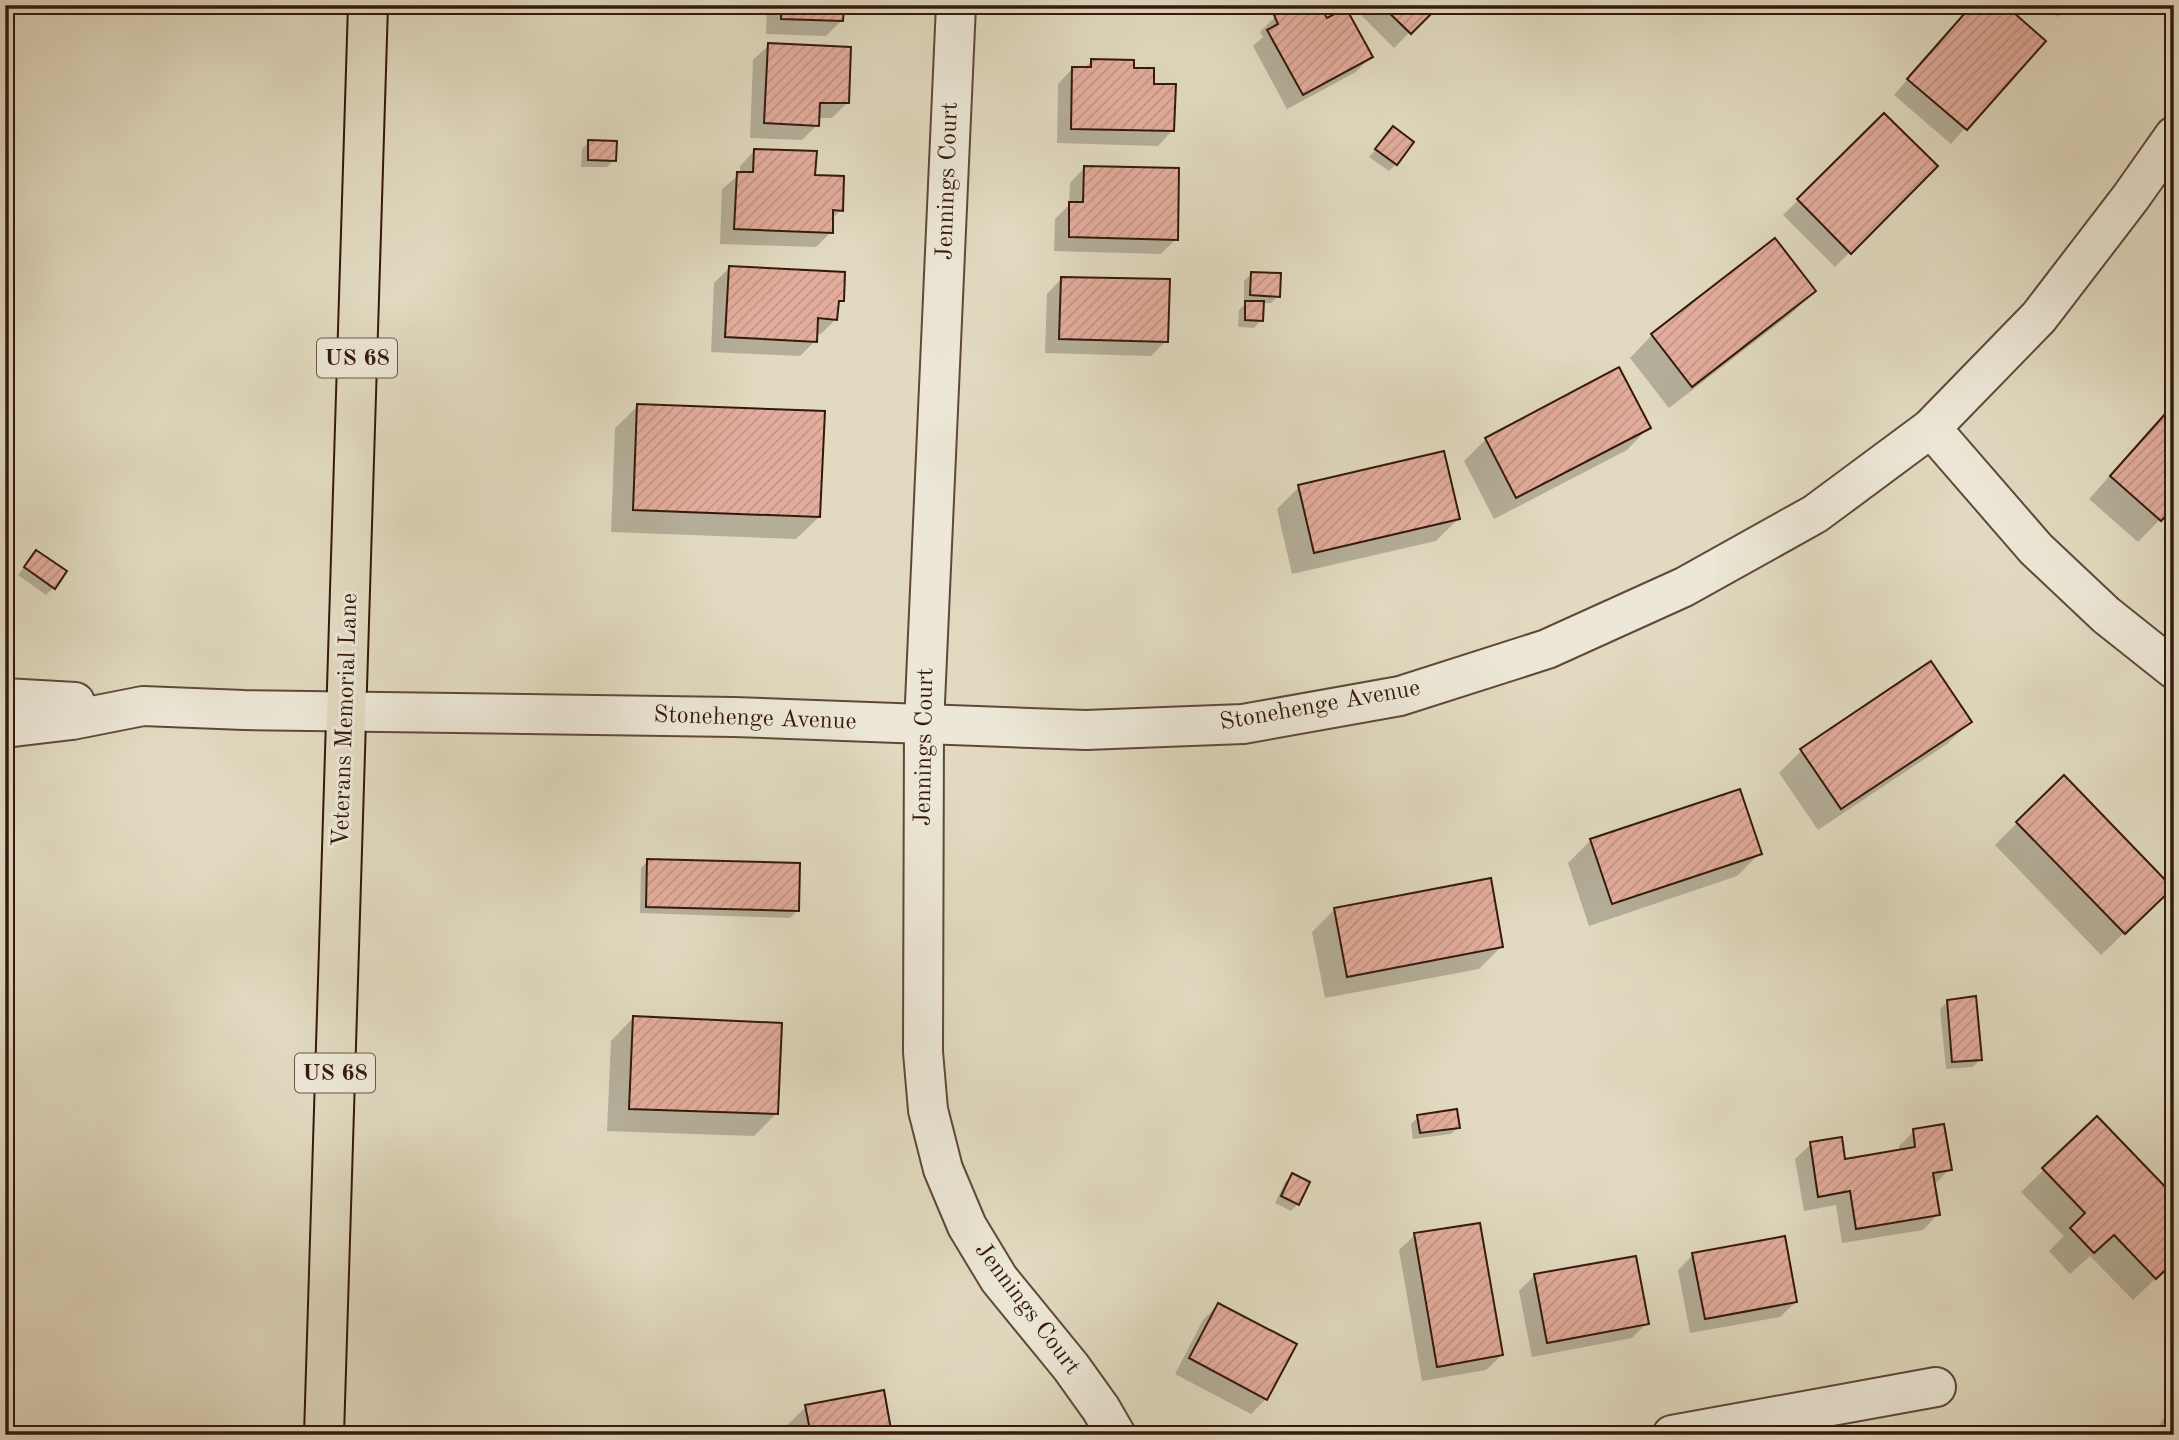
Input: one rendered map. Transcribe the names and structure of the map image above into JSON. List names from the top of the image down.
{
  "streets": {
    "main road": ["US 68", "Veterans Memorial Lane"],
    "street": ["Jennings Court", "Stonehenge Avenue"]
  },
  "crossings": [
    ["Jennings Court", "Stonehenge Avenue"],
    ["Stonehenge Avenue", "Veterans Memorial Lane"]
  ]
}
